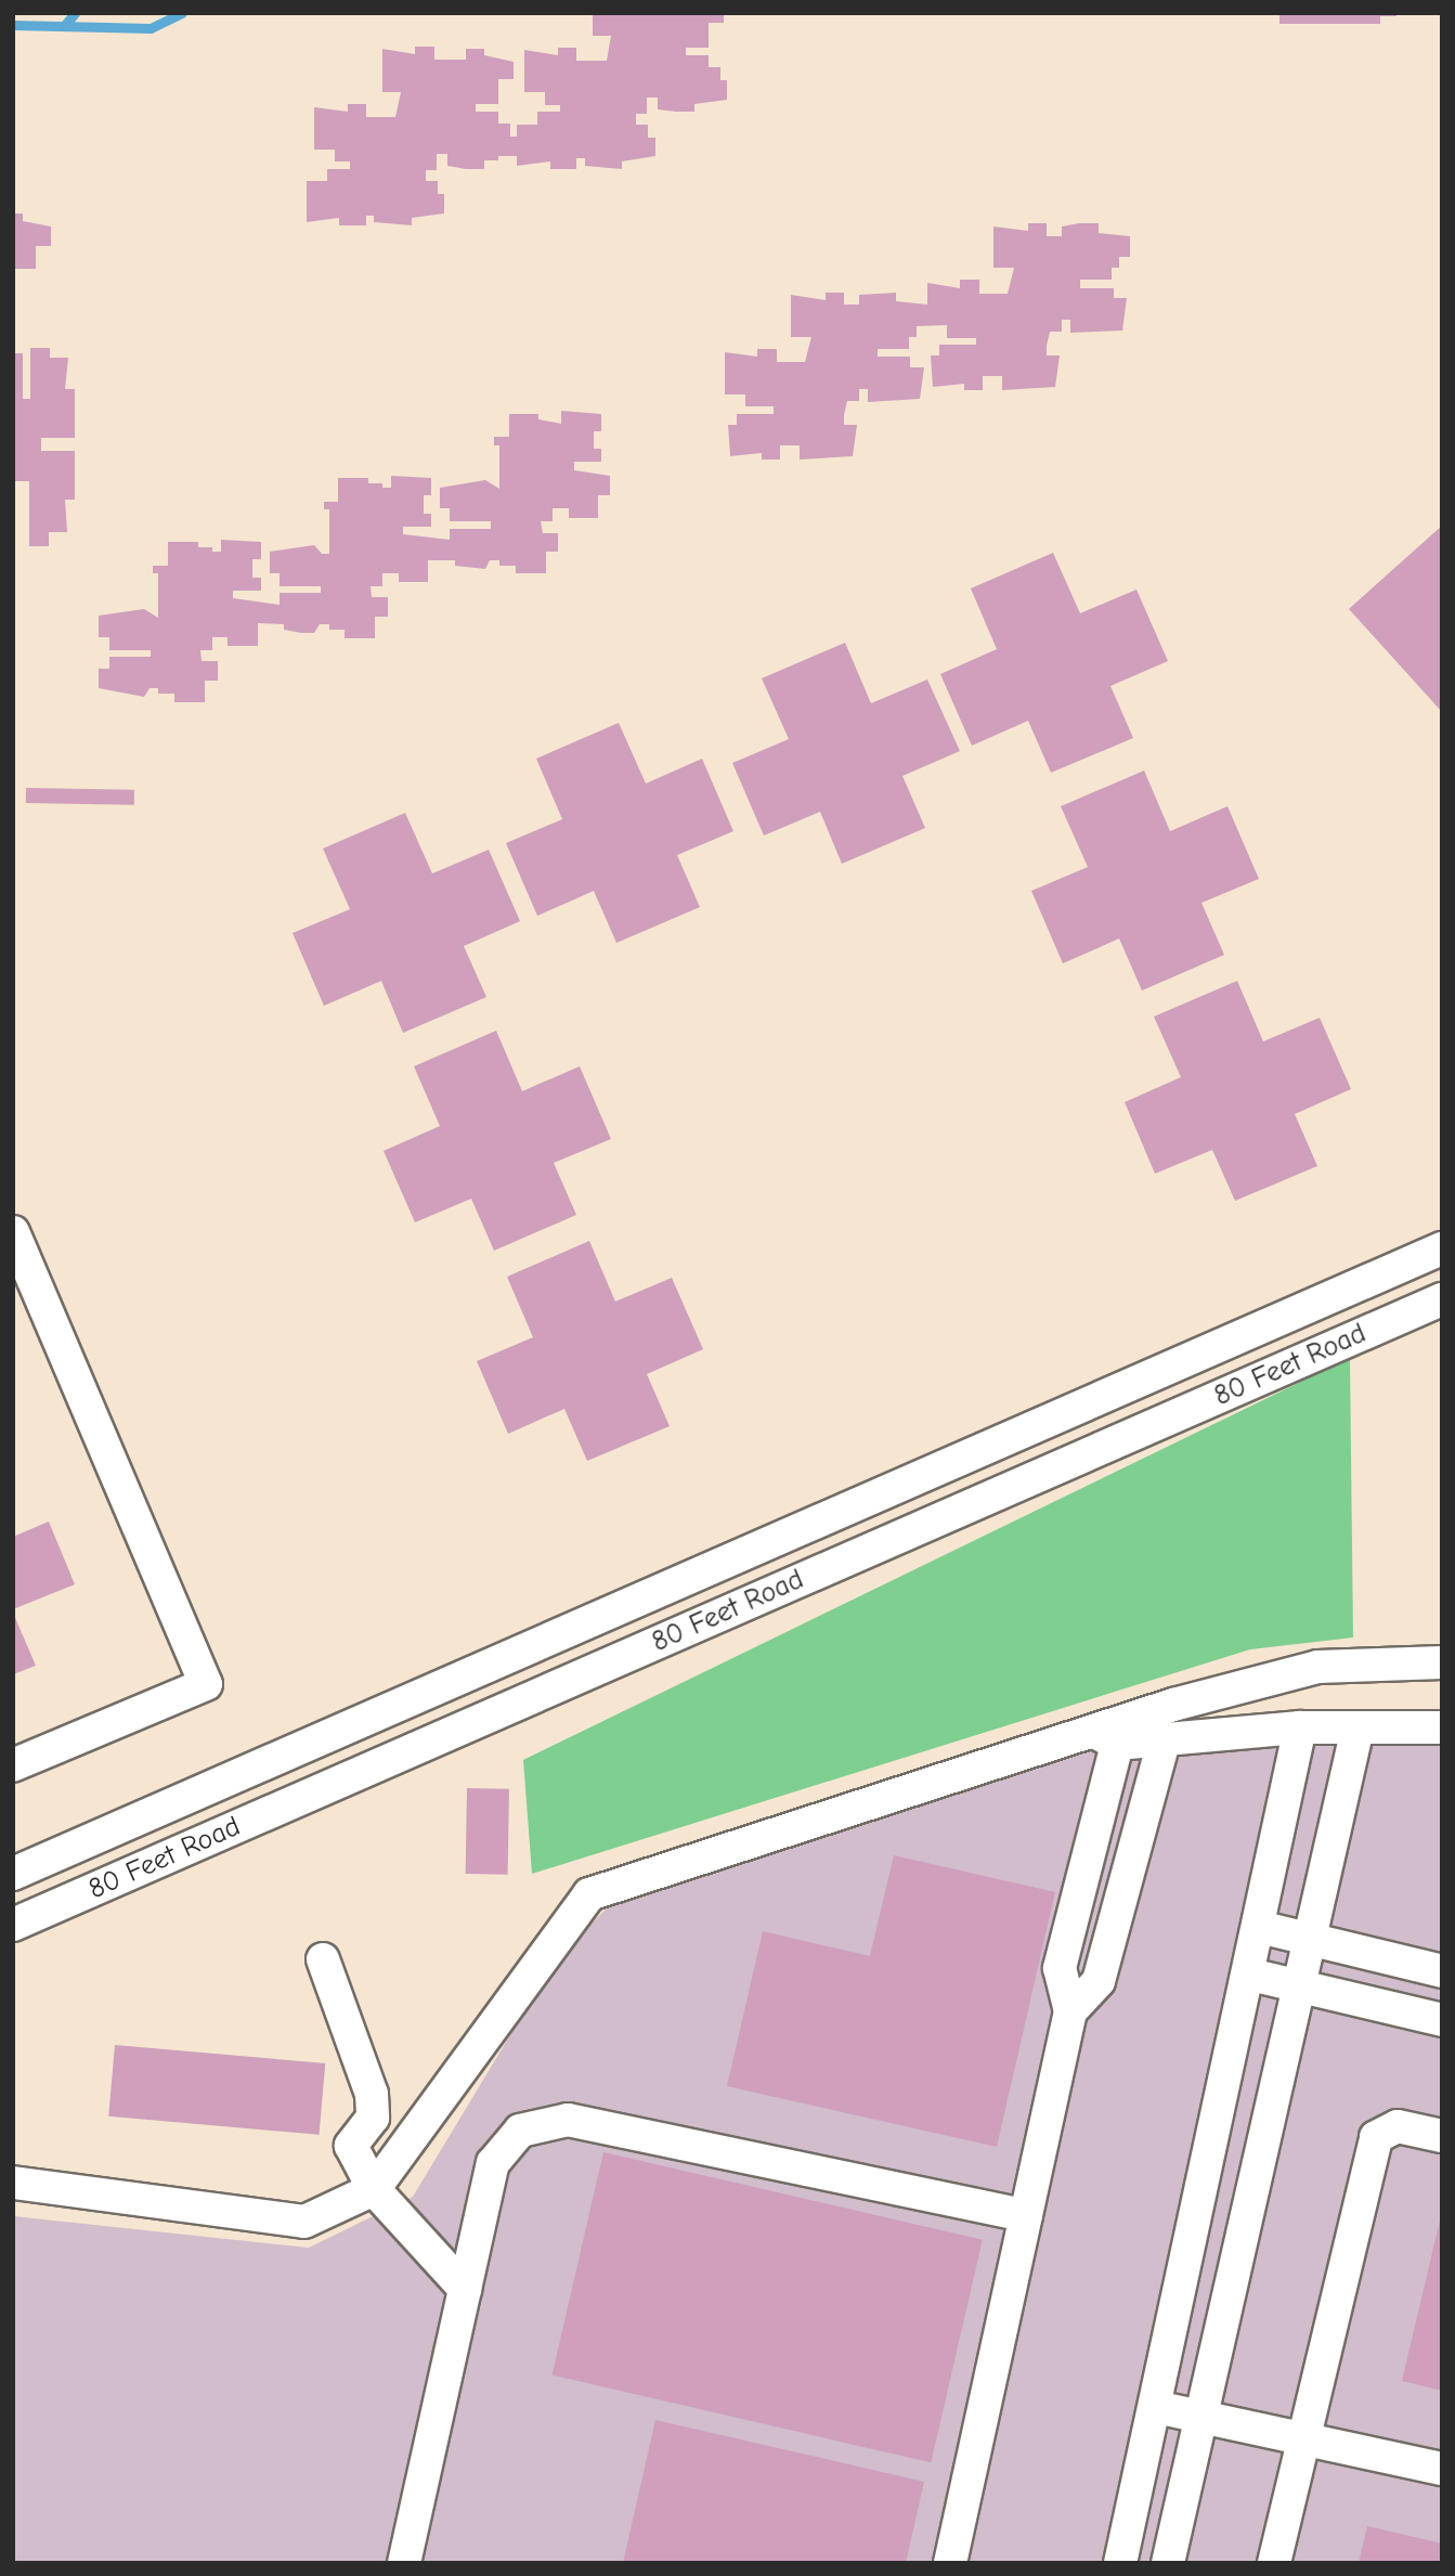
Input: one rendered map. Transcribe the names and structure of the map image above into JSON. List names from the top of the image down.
{
  "streets": {
    "street": ["80 Feet Road"]
  }
}
